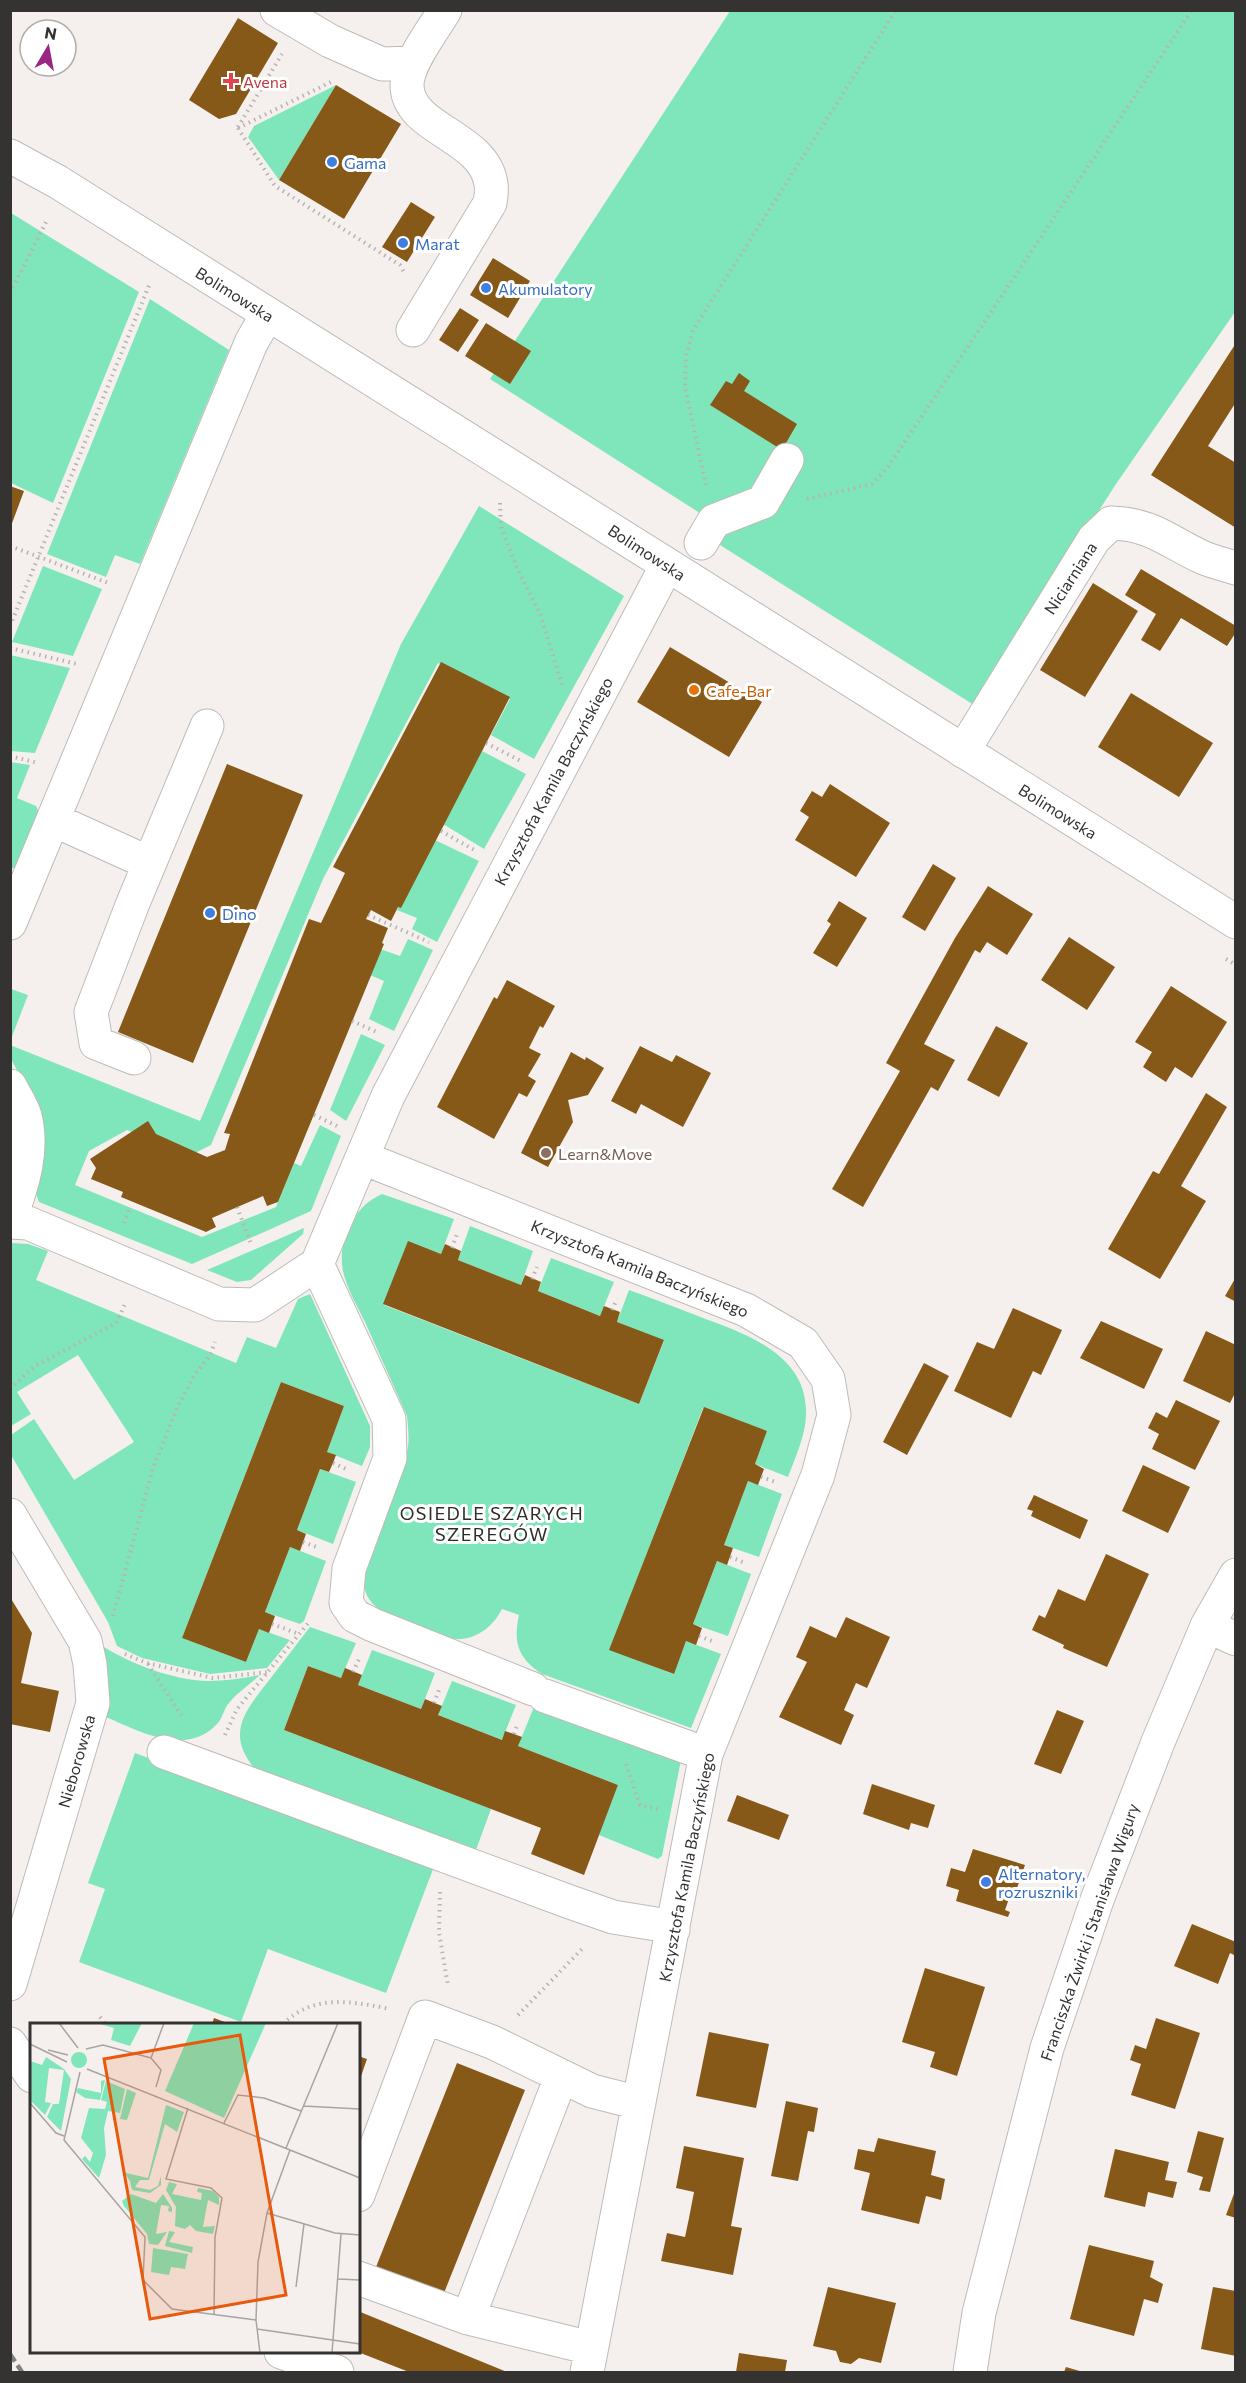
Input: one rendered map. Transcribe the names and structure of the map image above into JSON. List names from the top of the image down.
{
  "streets": {
    "street": [
      "Bolimowska",
      "Niciarniana",
      "Krzysztofa Kamila Baczyńskiego",
      "Nieborowska",
      "Franciszka Żwirki i Stanisława Wigury"
    ]
  },
  "crossings": [
    ["Bolimowska", "Niciarniana"],
    ["Bolimowska", "Krzysztofa Kamila Baczyńskiego"]
  ],
  "districts": ["OSIEDLE SZARYCH SZEREGÓW"],
  "places": {
    "health": ["Avena"],
    "other": [
      "Gama",
      "Marat",
      "Akumulatory",
      "Cafe-Bar",
      "Dino",
      "Learn&Move",
      "Alternatory, rozruszniki"
    ]
  },
  "north": "top"
}
